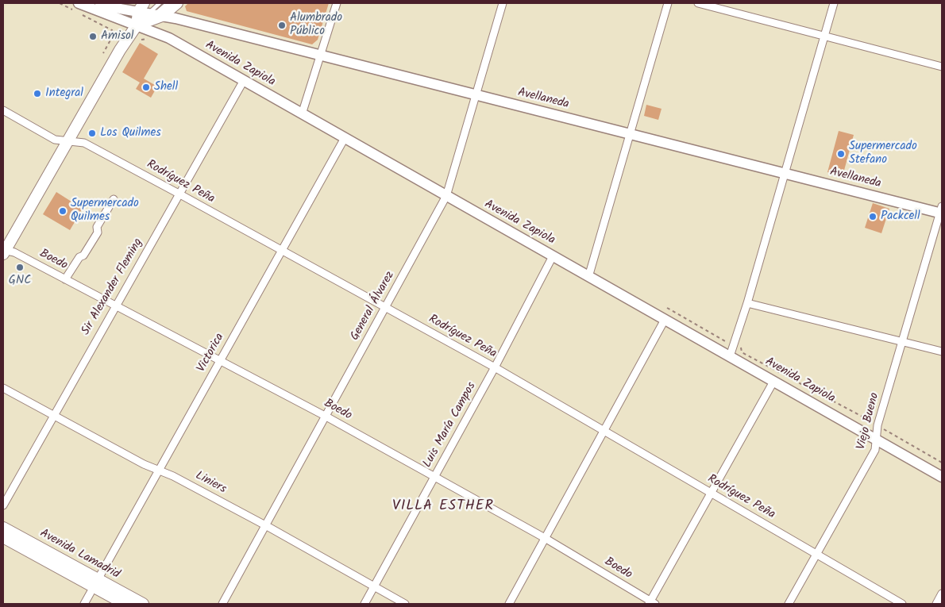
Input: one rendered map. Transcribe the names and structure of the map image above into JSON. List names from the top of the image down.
{
  "streets": {
    "main road": ["Avenida Zapiola", "Avellaneda", "Avenida Lamadrid"],
    "street": [
      "Rodríguez Peña",
      "Boedo",
      "Sir Alexander Fleming",
      "General Álvarez",
      "Victorica",
      "Viejo Bueno",
      "Luis María Campos",
      "Liniers"
    ]
  },
  "crossings": [
    ["Avenida Zapiola", "Sir Alexander Fleming"],
    ["Avenida Zapiola", "General Álvarez"],
    ["Avenida Zapiola", "Victorica"],
    ["Avenida Zapiola", "Viejo Bueno"],
    ["Avenida Zapiola", "Luis María Campos"],
    ["Avellaneda", "General Álvarez"],
    ["Avellaneda", "Viejo Bueno"],
    ["Rodríguez Peña", "Sir Alexander Fleming"],
    ["Rodríguez Peña", "General Álvarez"],
    ["Rodríguez Peña", "Victorica"],
    ["Rodríguez Peña", "Viejo Bueno"],
    ["Rodríguez Peña", "Luis María Campos"],
    ["Boedo", "Sir Alexander Fleming"],
    ["Boedo", "General Álvarez"],
    ["Boedo", "Victorica"],
    ["Boedo", "Luis María Campos"],
    ["Sir Alexander Fleming", "Liniers"],
    ["General Álvarez", "Liniers"],
    ["Victorica", "Liniers"],
    ["Victorica", "Avenida Lamadrid"],
    ["Luis María Campos", "Liniers"]
  ],
  "districts": ["VILLA ESTHER"],
  "places": [
    "Alumbrado Público",
    "Amisol",
    "Shell",
    "Integral",
    "Los Quilmes",
    "Supermercado Stefano",
    "Supermercado Quilmes",
    "Packcell",
    "GNC"
  ]
}
